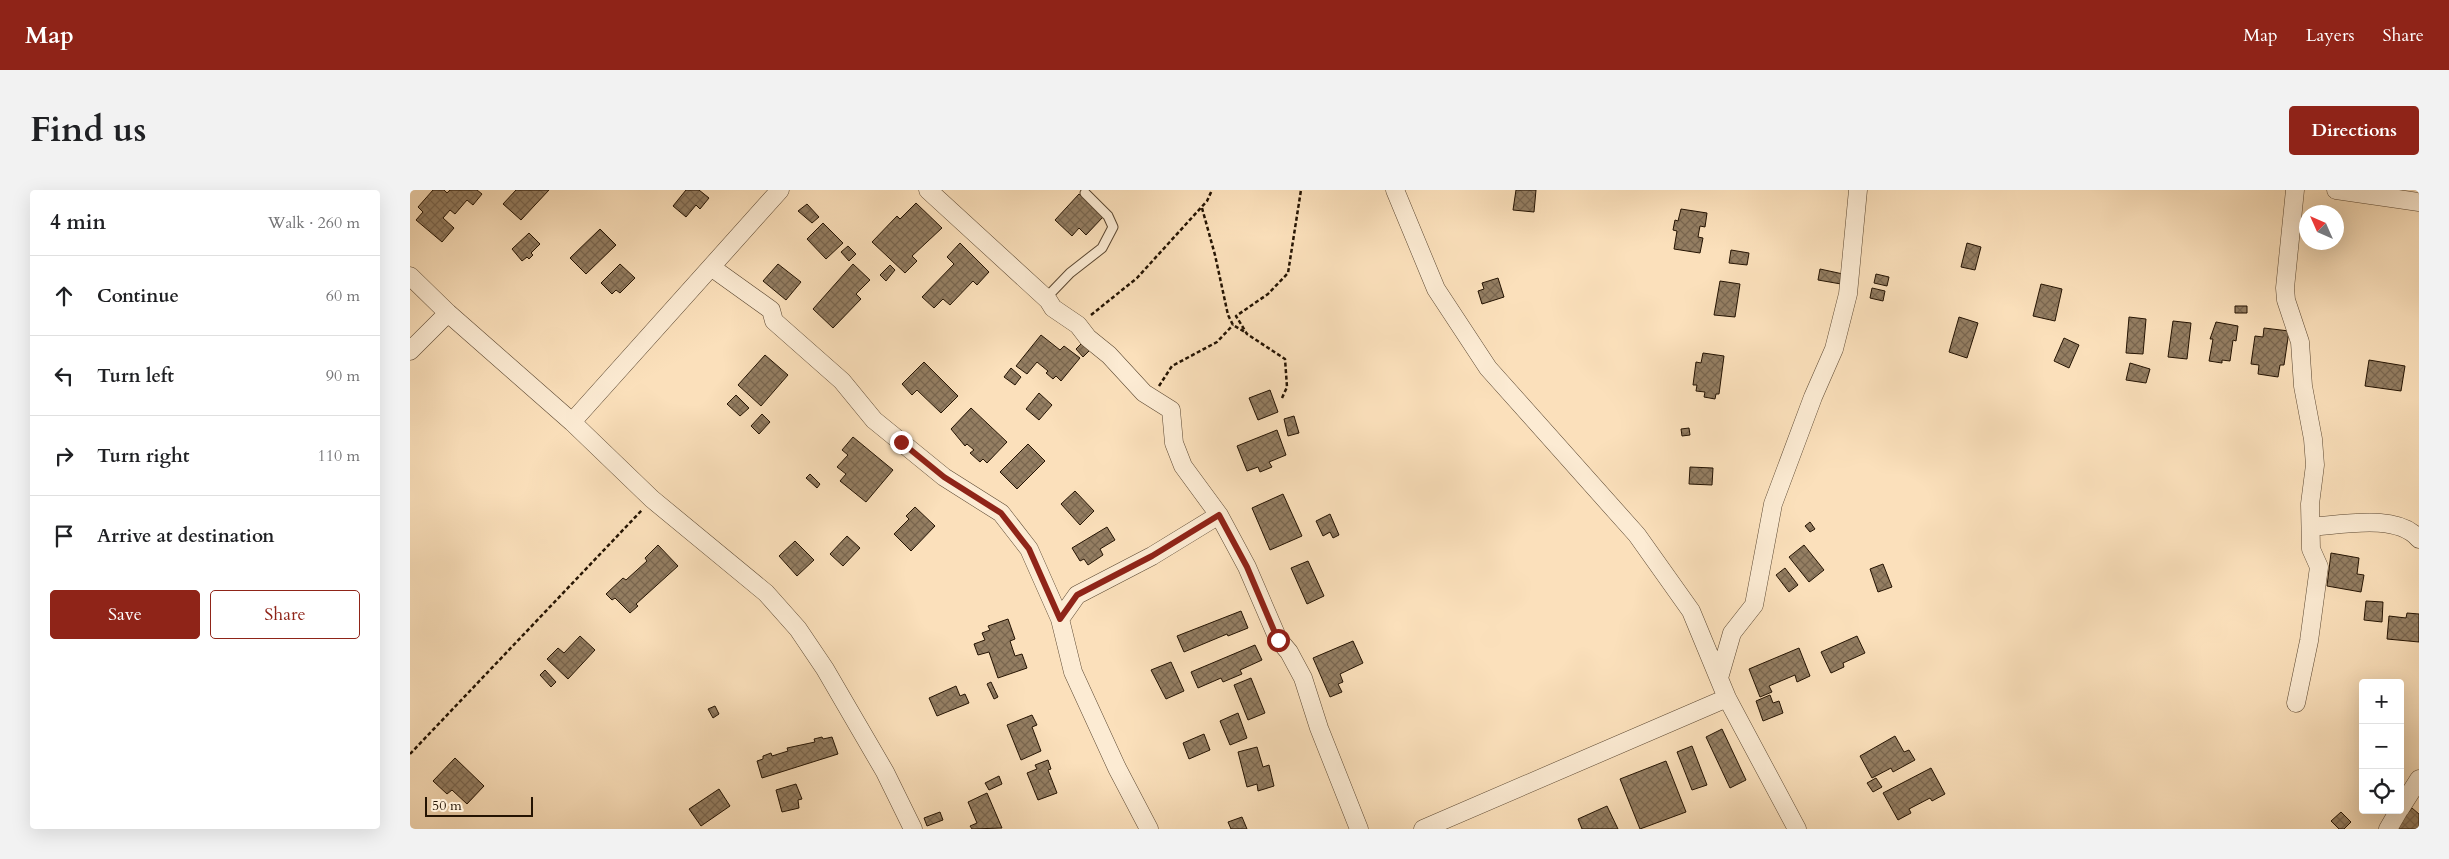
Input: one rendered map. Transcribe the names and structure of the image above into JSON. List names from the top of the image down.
{
  "scale_bar": "50 m",
  "north": "top left",
  "page": {
    "header": "Map",
    "nav": ["Map", "Layers", "Share"],
    "title": "Find us",
    "buttons": [
      "Directions",
      ["Save", "Share"]
    ],
    "heading": ["4 min", "Walk · 260 m"],
    "list": [
      ["Continue", "60 m"],
      ["Turn left", "90 m"],
      ["Turn right", "110 m"],
      "Arrive at destination"
    ],
    "map_buttons": ["+", "−"],
    "scale": "50 m"
  }
}
